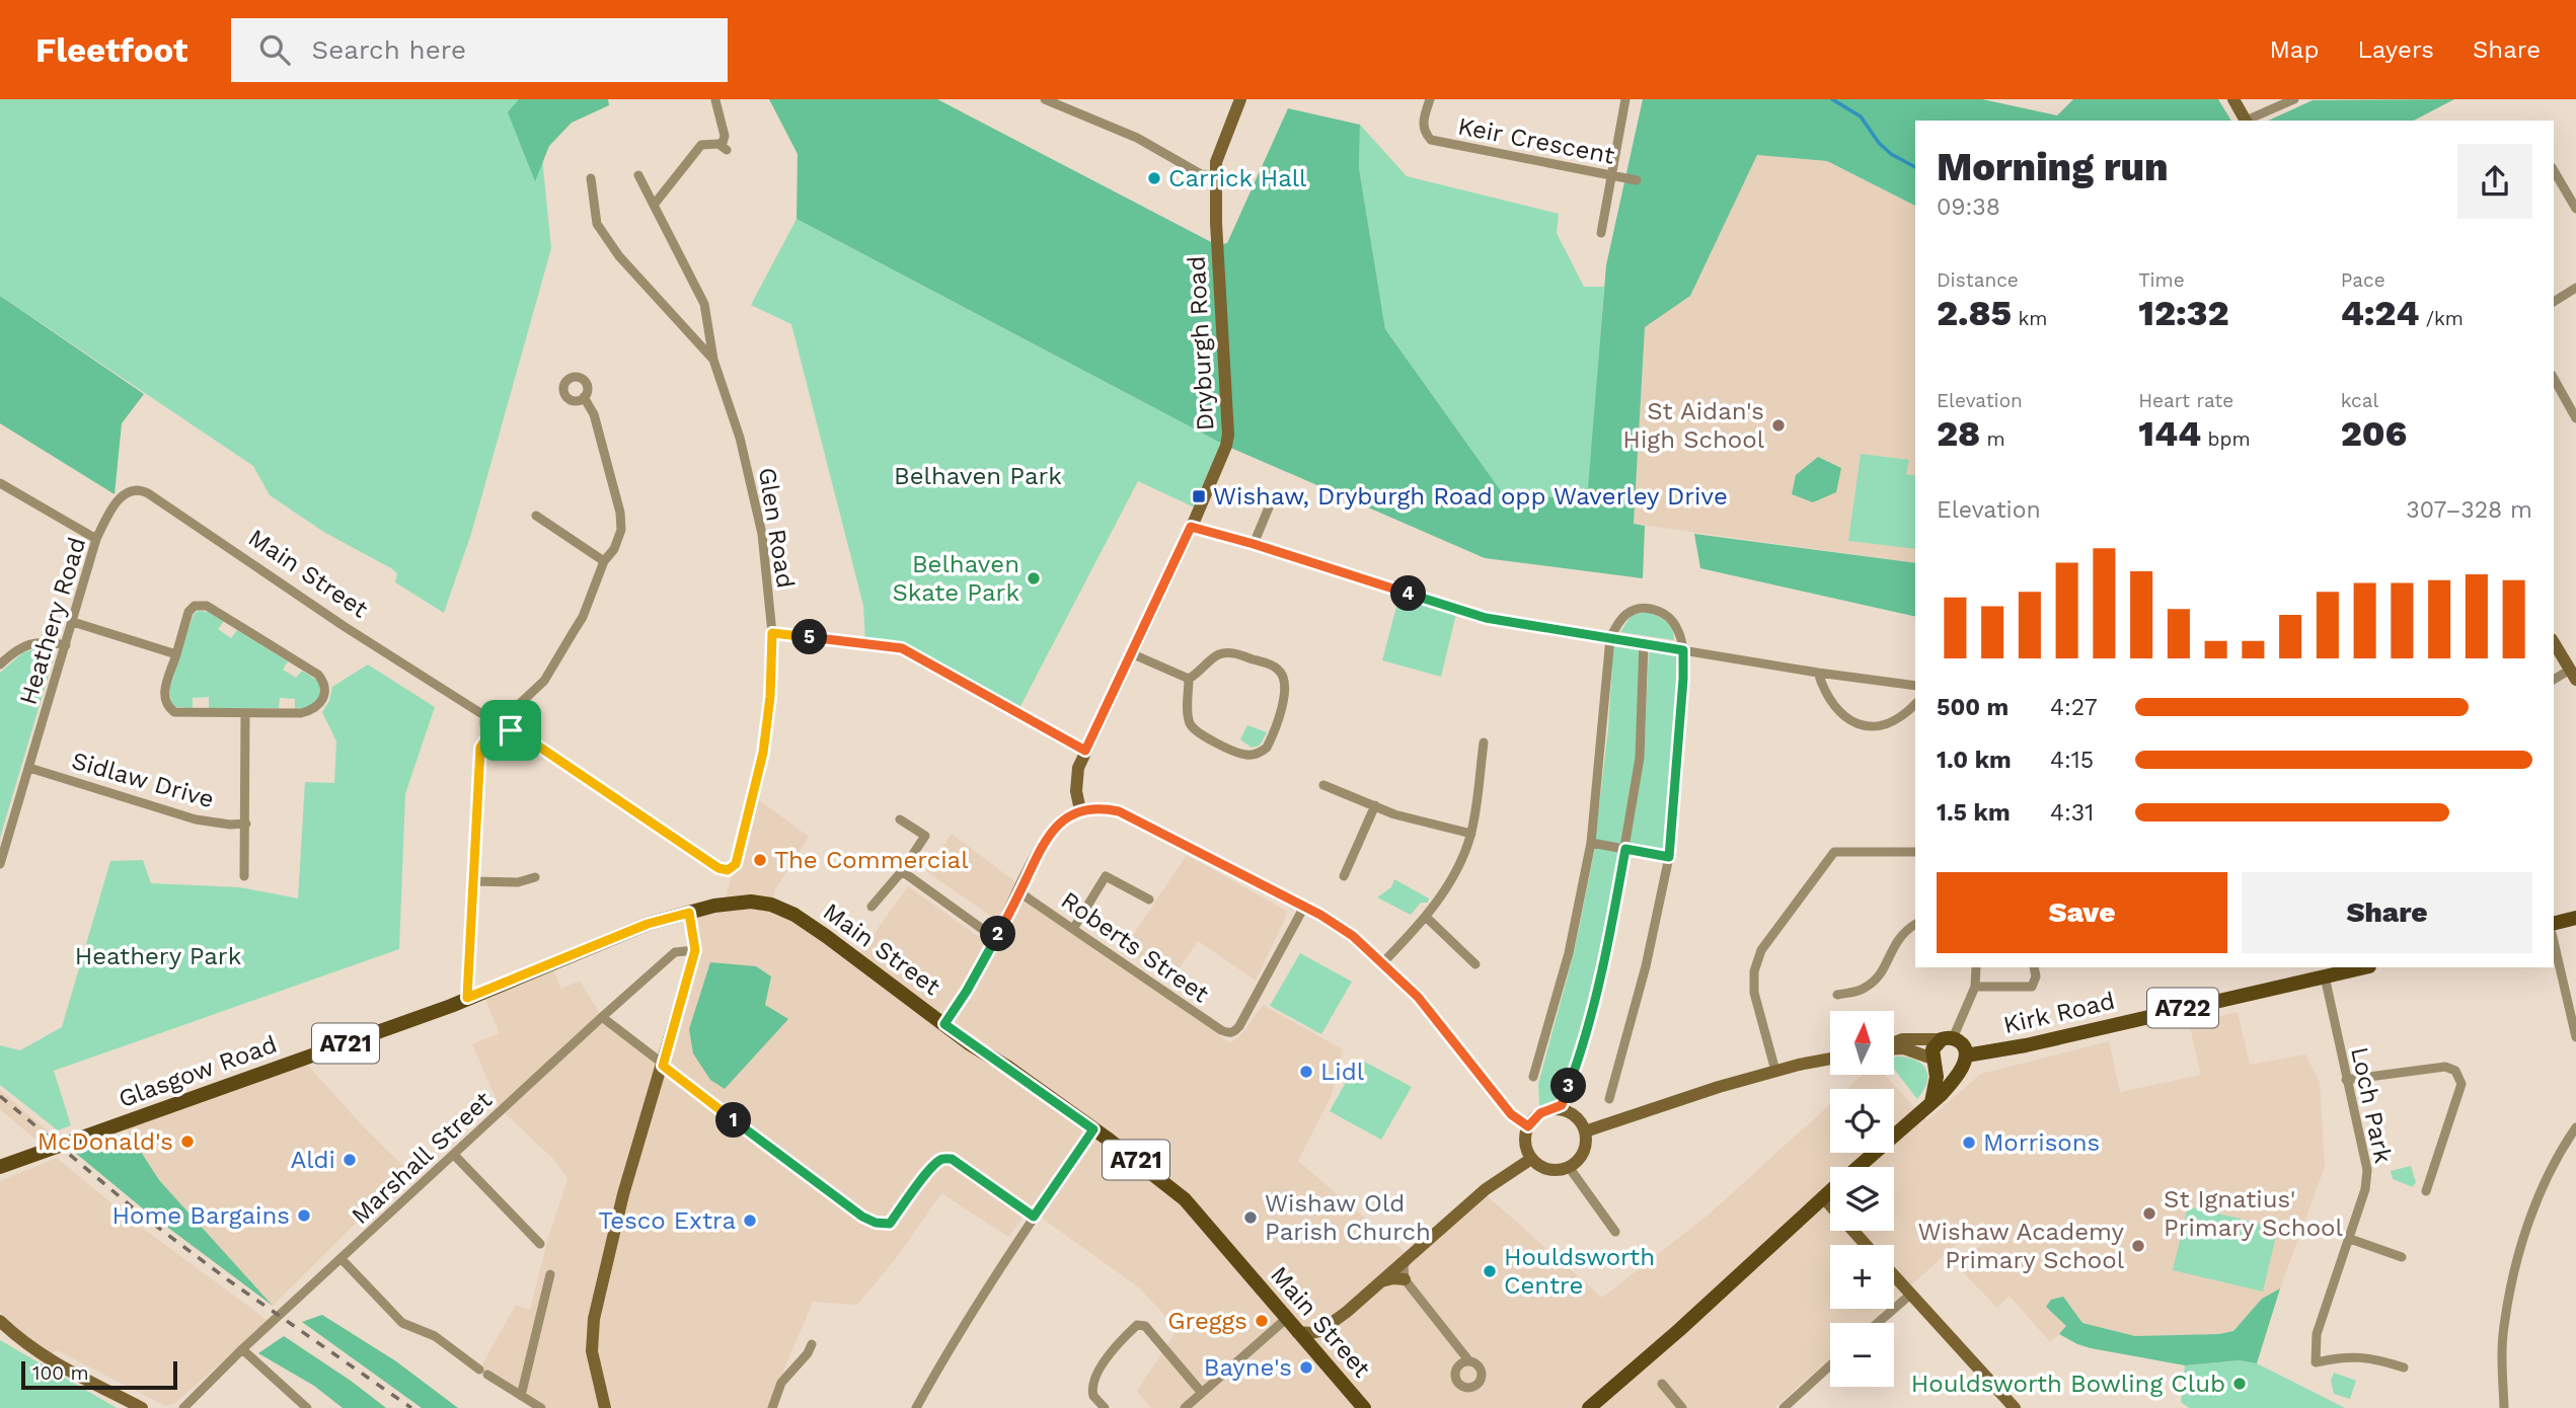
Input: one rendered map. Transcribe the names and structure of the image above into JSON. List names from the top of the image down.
{
  "streets": {
    "main road": [
      "Main Street",
      "A722",
      "Kirk Road",
      "A721",
      "Glasgow Road"
    ],
    "street": [
      "Keir Crescent",
      "Dryburgh Road",
      "Glen Road",
      "Heathery Road",
      "Sidlaw Drive",
      "Roberts Street",
      "Loch Park",
      "Marshall Street"
    ]
  },
  "crossings": [
    ["Glen Road", "Main Street"],
    ["Main Street", "Heathery Road"],
    ["Main Street", "Glasgow Road"],
    ["Heathery Road", "Sidlaw Drive"],
    ["Kirk Road", "Loch Park"]
  ],
  "parks": ["Belhaven Park", "Heathery Park"],
  "places": {
    "other": [
      "Carrick Hall",
      "St Aidan's High School",
      "Belhaven Skate Park",
      "The Commercial",
      "Lidl",
      "McDonald's",
      "Morrisons",
      "Aldi",
      "St Ignatius' Primary School",
      "Home Bargains",
      "Wishaw Old Parish Church",
      "Tesco Extra",
      "Wishaw Academy Primary School",
      "Houldsworth Centre",
      "Greggs",
      "Bayne's",
      "Houldsworth Bowling Club"
    ],
    "transit": ["Wishaw, Dryburgh Road opp Waverley Drive"]
  },
  "scale_bar": "100 m",
  "north": "top",
  "page": {
    "header": "Fleetfoot",
    "search": "Search here",
    "nav": ["Map", "Layers", "Share"],
    "heading": ["Morning run", "09:38"],
    "stats": [
      ["Distance", "2.85 km"],
      ["Time", "12:32"],
      ["Pace", "4:24 /km"],
      ["Elevation", "28 m"],
      ["Heart rate", "144 bpm"],
      ["kcal", "206"]
    ],
    "chart": ["Elevation", "307–328 m"],
    "pins": [
      "4",
      "5",
      "2",
      "3",
      "1"
    ],
    "list": [
      {
        "name": "500 m",
        "note": "4:27"
      },
      {
        "name": "1.0 km",
        "note": "4:15"
      },
      {
        "name": "1.5 km",
        "note": "4:31"
      }
    ],
    "buttons": ["Save", "Share"],
    "map_buttons": ["+", "−"],
    "scale": "100 m"
  }
}
